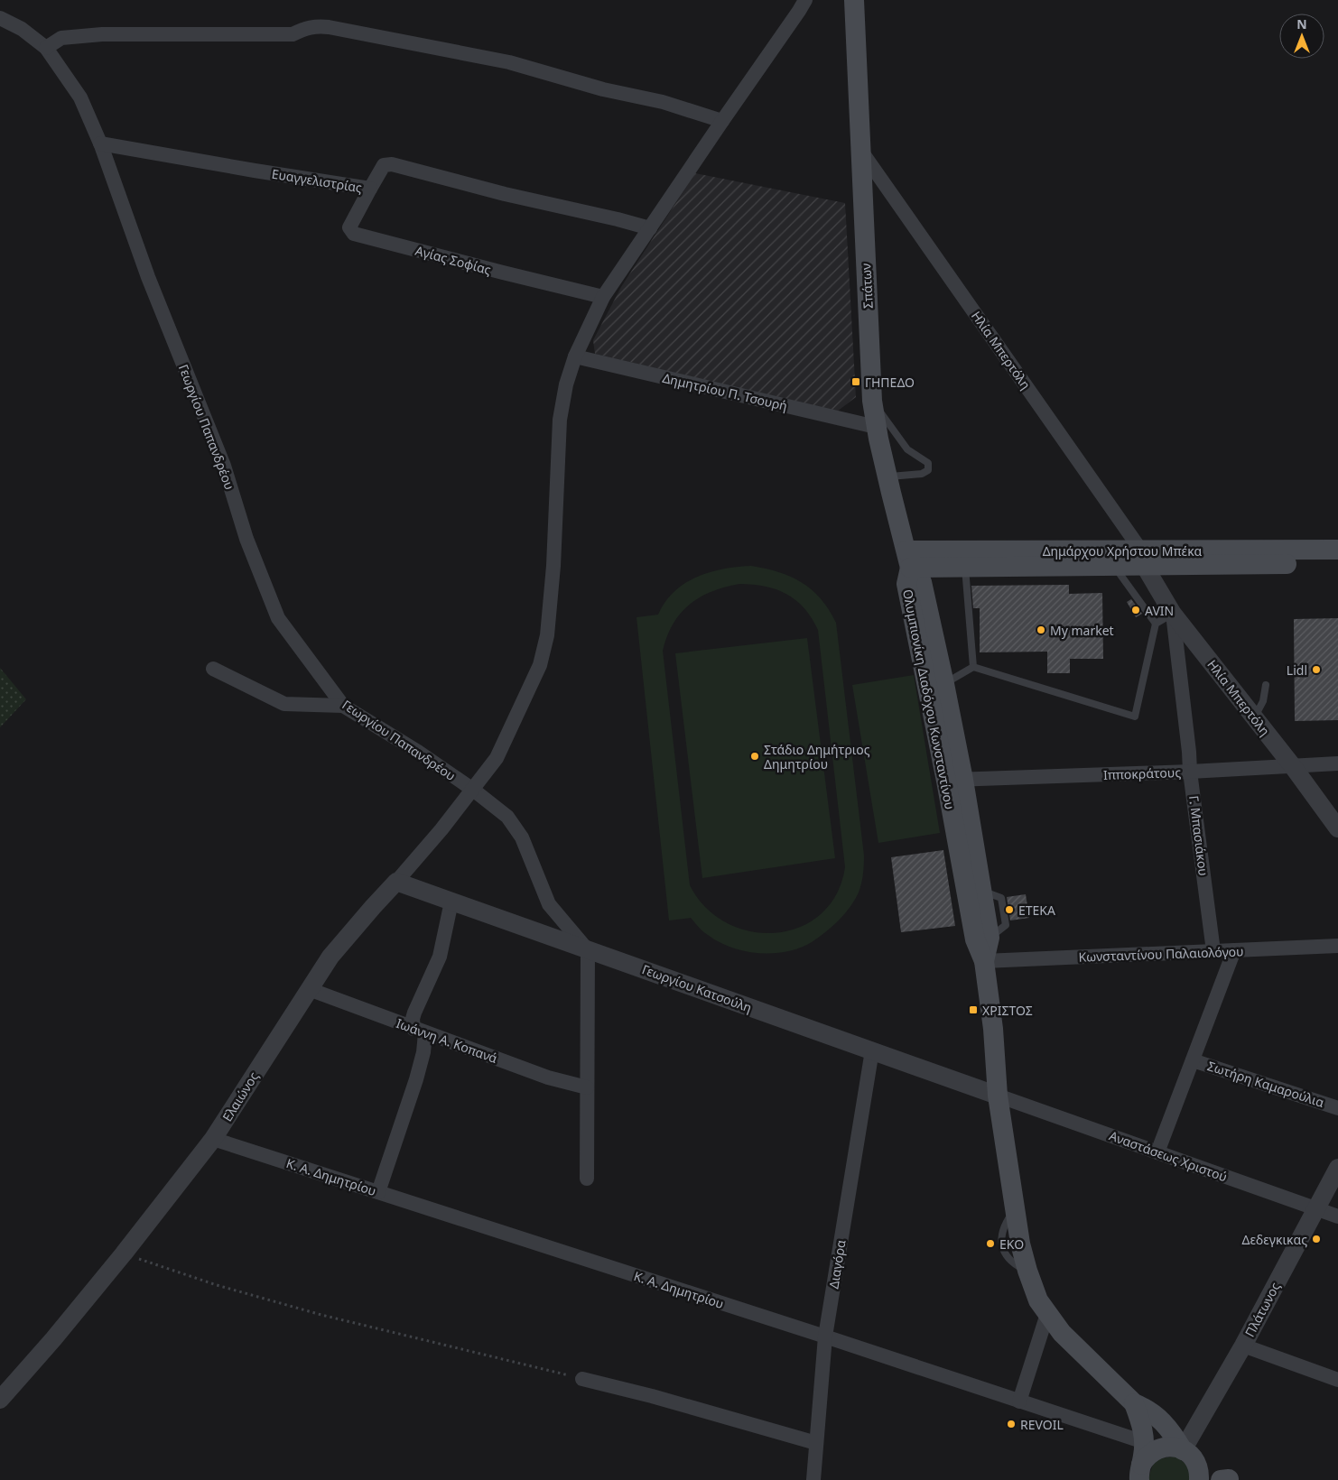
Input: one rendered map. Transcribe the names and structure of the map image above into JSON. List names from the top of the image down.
{
  "streets": {
    "main road": ["Σπάτων", "Δημάρχου Χρήστου Μπέκα", "Ολυμπιονίκη Διαδόχου Κωνσταντίνου"],
    "street": [
      "Ευαγγελιστρίας",
      "Αγίας Σοφίας",
      "Ηλία Μπερτόλη",
      "Δημητρίου Π. Τσουρή",
      "Γεωργίου Παπανδρέου",
      "Ιπποκράτους",
      "Γ. Μπασιάκου",
      "Κωνσταντίνου Παλαιολόγου",
      "Γεωργίου Κατσούλη",
      "Ιωάννη Α. Κοπανά",
      "Σωτήρη Καμαρούλια",
      "Ελαιώνος",
      "Αναστάσεως Χριστού",
      "Κ. Α. Δημητρίου",
      "Διαγόρα",
      "Πλάτωνος"
    ]
  },
  "crossings": [
    ["Ευαγγελιστρίας", "Αγίας Σοφίας"],
    ["Ευαγγελιστρίας", "Γεωργίου Παπανδρέου"],
    ["Ευαγγελιστρίας", "Ελαιώνος"],
    ["Αγίας Σοφίας", "Ελαιώνος"],
    ["Σπάτων", "Ηλία Μπερτόλη"],
    ["Σπάτων", "Δημητρίου Π. Τσουρή"],
    ["Σπάτων", "Δημάρχου Χρήστου Μπέκα"],
    ["Σπάτων", "Ολυμπιονίκη Διαδόχου Κωνσταντίνου"],
    ["Ηλία Μπερτόλη", "Δημάρχου Χρήστου Μπέκα"],
    ["Ηλία Μπερτόλη", "Ιπποκράτους"],
    ["Ηλία Μπερτόλη", "Γ. Μπασιάκου"],
    ["Δημητρίου Π. Τσουρή", "Ελαιώνος"],
    ["Γεωργίου Παπανδρέου", "Γεωργίου Κατσούλη"],
    ["Γεωργίου Παπανδρέου", "Ελαιώνος"],
    ["Δημάρχου Χρήστου Μπέκα", "Ολυμπιονίκη Διαδόχου Κωνσταντίνου"],
    ["Ολυμπιονίκη Διαδόχου Κωνσταντίνου", "Ιπποκράτους"],
    ["Ολυμπιονίκη Διαδόχου Κωνσταντίνου", "Κωνσταντίνου Παλαιολόγου"],
    ["Ολυμπιονίκη Διαδόχου Κωνσταντίνου", "Γεωργίου Κατσούλη"],
    ["Ολυμπιονίκη Διαδόχου Κωνσταντίνου", "Αναστάσεως Χριστού"],
    ["Ολυμπιονίκη Διαδόχου Κωνσταντίνου", "Πλάτωνος"],
    ["Ιπποκράτους", "Γ. Μπασιάκου"],
    ["Γ. Μπασιάκου", "Κωνσταντίνου Παλαιολόγου"],
    ["Γεωργίου Κατσούλη", "Ελαιώνος"],
    ["Γεωργίου Κατσούλη", "Αναστάσεως Χριστού"],
    ["Γεωργίου Κατσούλη", "Διαγόρα"],
    ["Ιωάννη Α. Κοπανά", "Ελαιώνος"],
    ["Ελαιώνος", "Κ. Α. Δημητρίου"],
    ["Αναστάσεως Χριστού", "Πλάτωνος"],
    ["Κ. Α. Δημητρίου", "Διαγόρα"]
  ],
  "places": {
    "transit": ["ΓΗΠΕΔΟ", "ΧΡΙΣΤΟΣ"],
    "other": [
      "AVIN",
      "My market",
      "Lidl",
      "Στάδιο Δημήτριος Δημητρίου",
      "ΕΤΕΚΑ",
      "Δεδεγκικας",
      "EKO",
      "REVOIL"
    ]
  },
  "north": "top"
}
